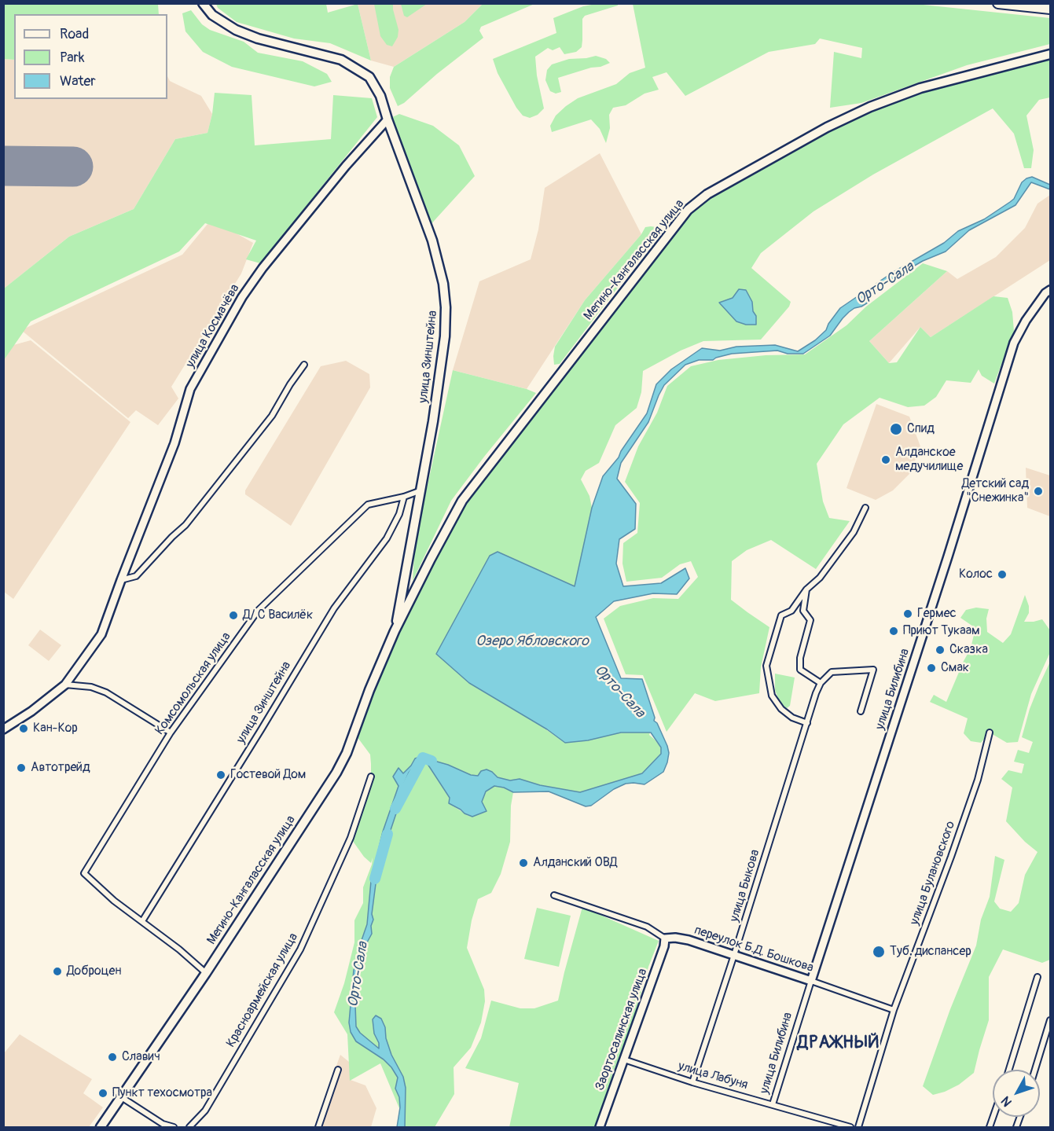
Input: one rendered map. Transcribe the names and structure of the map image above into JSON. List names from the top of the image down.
{
  "streets": {
    "main road": ["Мегино-Кангаласская улица", "улица Зинштейна"],
    "street": [
      "улица Космачёва",
      "Комсомольская улица",
      "улица Билибина",
      "улица Булановского",
      "улица Быкова",
      "переулок Б.Д. Бошкова",
      "Красноармейская улица",
      "Заортосалинская улица",
      "улица Лабуня"
    ]
  },
  "crossings": [
    ["Мегино-Кангаласская улица", "улица Зинштейна"],
    ["Мегино-Кангаласская улица", "Комсомольская улица"],
    ["улица Космачёва", "улица Зинштейна"],
    ["улица Зинштейна", "Комсомольская улица"],
    ["улица Билибина", "переулок Б.Д. Бошкова"],
    ["улица Билибина", "улица Лабуня"],
    ["улица Булановского", "переулок Б.Д. Бошкова"],
    ["улица Быкова", "переулок Б.Д. Бошкова"],
    ["улица Быкова", "улица Лабуня"],
    ["переулок Б.Д. Бошкова", "Заортосалинская улица"],
    ["Заортосалинская улица", "улица Лабуня"]
  ],
  "districts": ["ДРАЖНЫЙ"],
  "water": ["Орто-Сала", "Озеро Ябловского"],
  "places": [
    "Спид",
    "Алданское медучилище",
    "Детский сад \"Снежинка\"",
    "Колос",
    "Гермес",
    "Д/ С Василёк",
    "Приют Тукаам",
    "Сказка",
    "Смак",
    "Кан-Кор",
    "Автотрейд",
    "Гостевой Дом",
    "Алданский ОВД",
    "Туб. диспансер",
    "Доброцен",
    "Славич",
    "Пункт техосмотра"
  ],
  "legend": ["Road", "Park", "Water"],
  "north": "bottom left"
}
